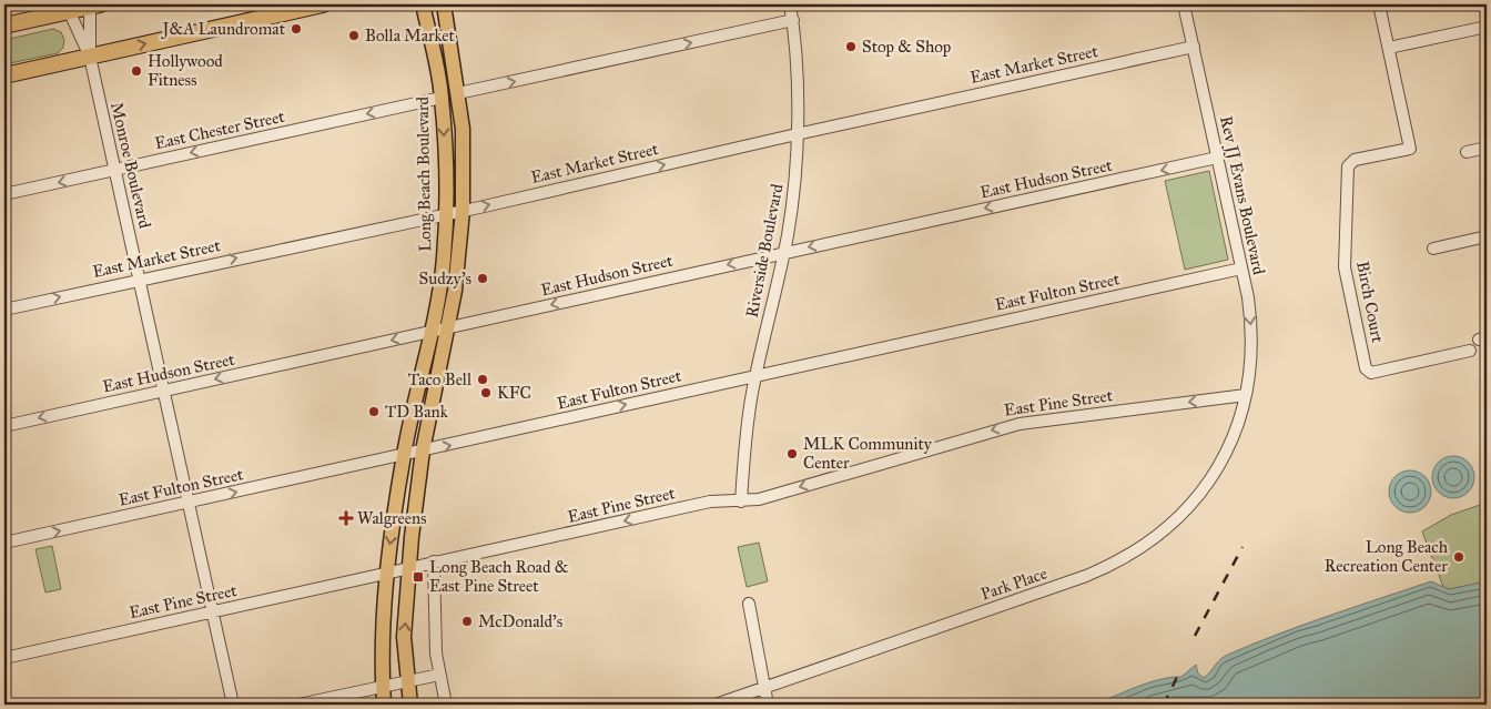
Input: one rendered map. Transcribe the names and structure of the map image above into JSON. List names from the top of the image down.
{
  "streets": {
    "main road": ["Long Beach Boulevard"],
    "street": [
      "East Market Street",
      "East Chester Street",
      "Monroe Boulevard",
      "East Hudson Street",
      "Rev JJ Evans Boulevard",
      "Riverside Boulevard",
      "East Fulton Street",
      "Birch Court",
      "East Pine Street",
      "Park Place"
    ]
  },
  "crossings": [
    ["East Market Street", "Monroe Boulevard"],
    ["East Market Street", "Long Beach Boulevard"],
    ["East Market Street", "Rev JJ Evans Boulevard"],
    ["East Market Street", "Riverside Boulevard"],
    ["East Chester Street", "Monroe Boulevard"],
    ["East Chester Street", "Long Beach Boulevard"],
    ["Monroe Boulevard", "East Hudson Street"],
    ["Monroe Boulevard", "East Fulton Street"],
    ["Monroe Boulevard", "East Pine Street"],
    ["Long Beach Boulevard", "East Hudson Street"],
    ["Long Beach Boulevard", "East Fulton Street"],
    ["Long Beach Boulevard", "East Pine Street"],
    ["East Hudson Street", "Rev JJ Evans Boulevard"],
    ["East Hudson Street", "Riverside Boulevard"],
    ["Rev JJ Evans Boulevard", "East Fulton Street"],
    ["Rev JJ Evans Boulevard", "East Pine Street"],
    ["Rev JJ Evans Boulevard", "Park Place"],
    ["Riverside Boulevard", "East Fulton Street"],
    ["Riverside Boulevard", "East Pine Street"],
    ["East Pine Street", "Park Place"]
  ],
  "one_way": [
    "East Market Street",
    "East Chester Street",
    "East Hudson Street",
    "East Fulton Street",
    "East Pine Street"
  ],
  "places": {
    "other": [
      "J&A Laundromat",
      "Bolla Market",
      "Stop & Shop",
      "Hollywood Fitness",
      "Sudzy's",
      "Taco Bell",
      "KFC",
      "TD Bank",
      "MLK Community Center",
      "Long Beach Recreation Center",
      "McDonald's"
    ],
    "health": ["Walgreens"],
    "transit": ["Long Beach Road & East Pine Street"]
  }
}
